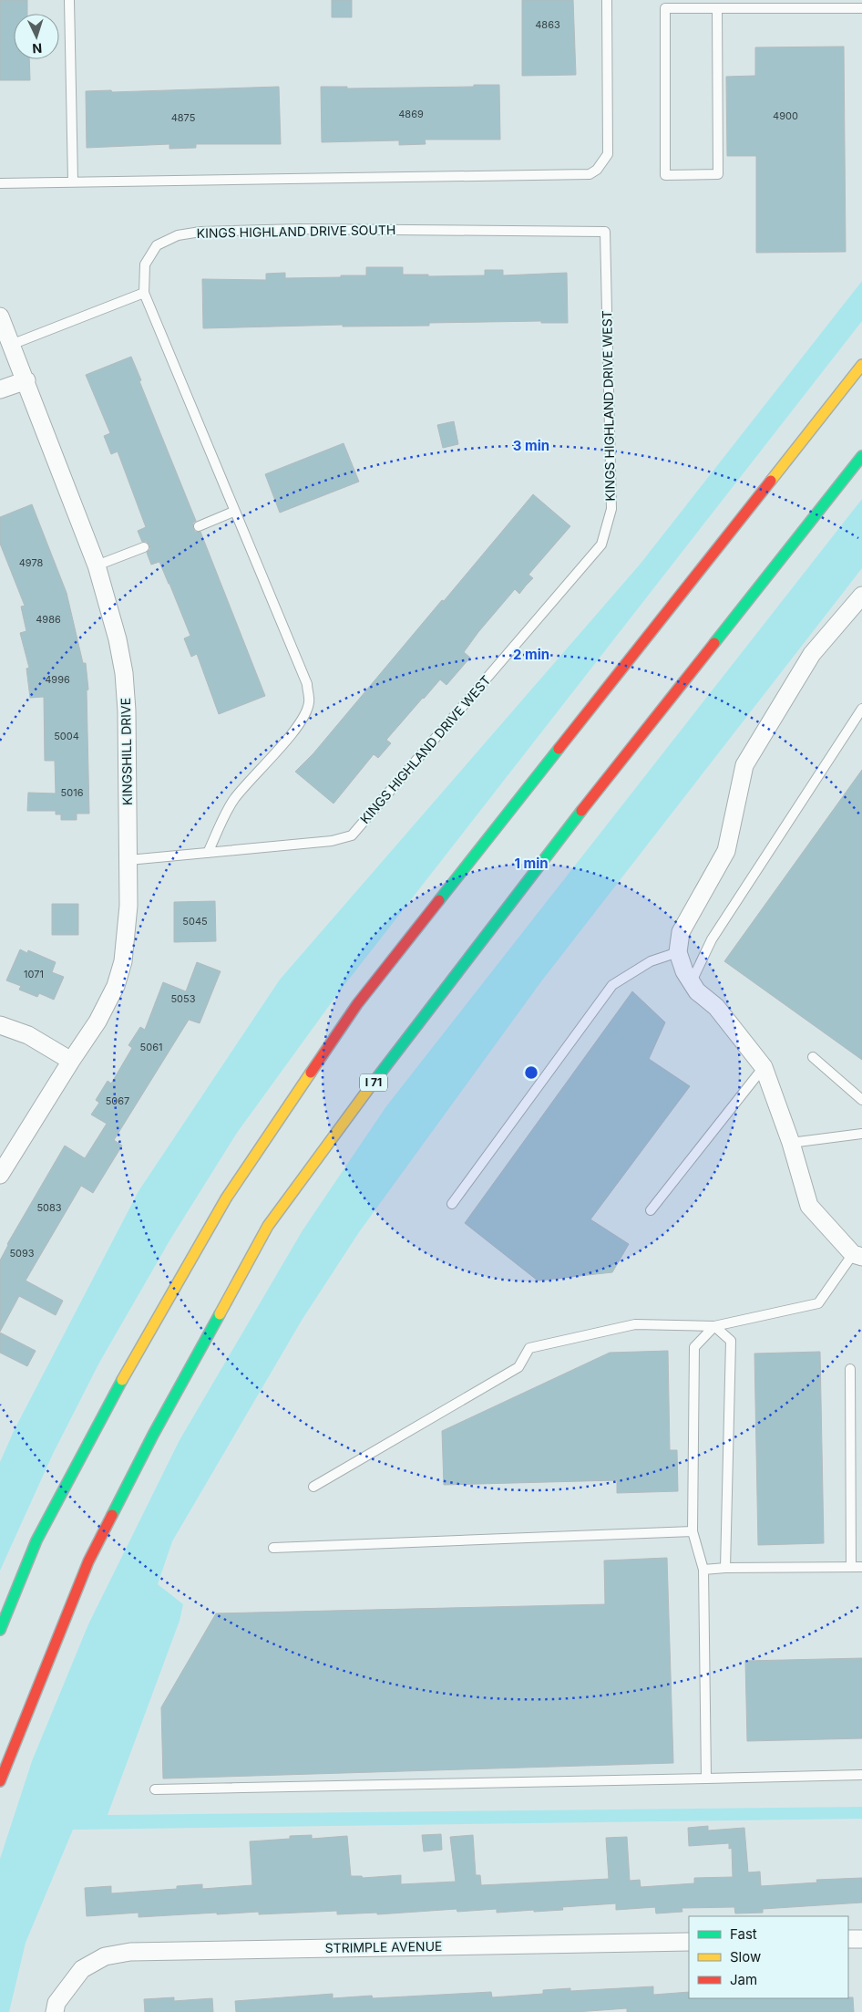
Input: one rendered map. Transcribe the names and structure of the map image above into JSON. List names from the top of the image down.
{
  "streets": {
    "highway": ["I 71"],
    "street": ["KINGSHILL DRIVE", "STRIMPLE AVENUE"],
    "lane": ["KINGS HIGHLAND DRIVE SOUTH", "KINGS HIGHLAND DRIVE WEST"]
  },
  "crossings": [
    ["KINGS HIGHLAND DRIVE SOUTH", "KINGS HIGHLAND DRIVE WEST"],
    ["KINGS HIGHLAND DRIVE WEST", "KINGSHILL DRIVE"]
  ],
  "house_numbers": [
    "4863",
    "4869",
    "4900",
    "4875",
    "4978",
    "4986",
    "4996",
    "5004",
    "5016",
    "5045",
    "1071",
    "5053",
    "5061",
    "5067",
    "5083",
    "5093"
  ],
  "legend": ["Fast", "Slow", "Jam"],
  "north": "bottom",
  "rings": ["3 min", "2 min", "1 min"]
}
